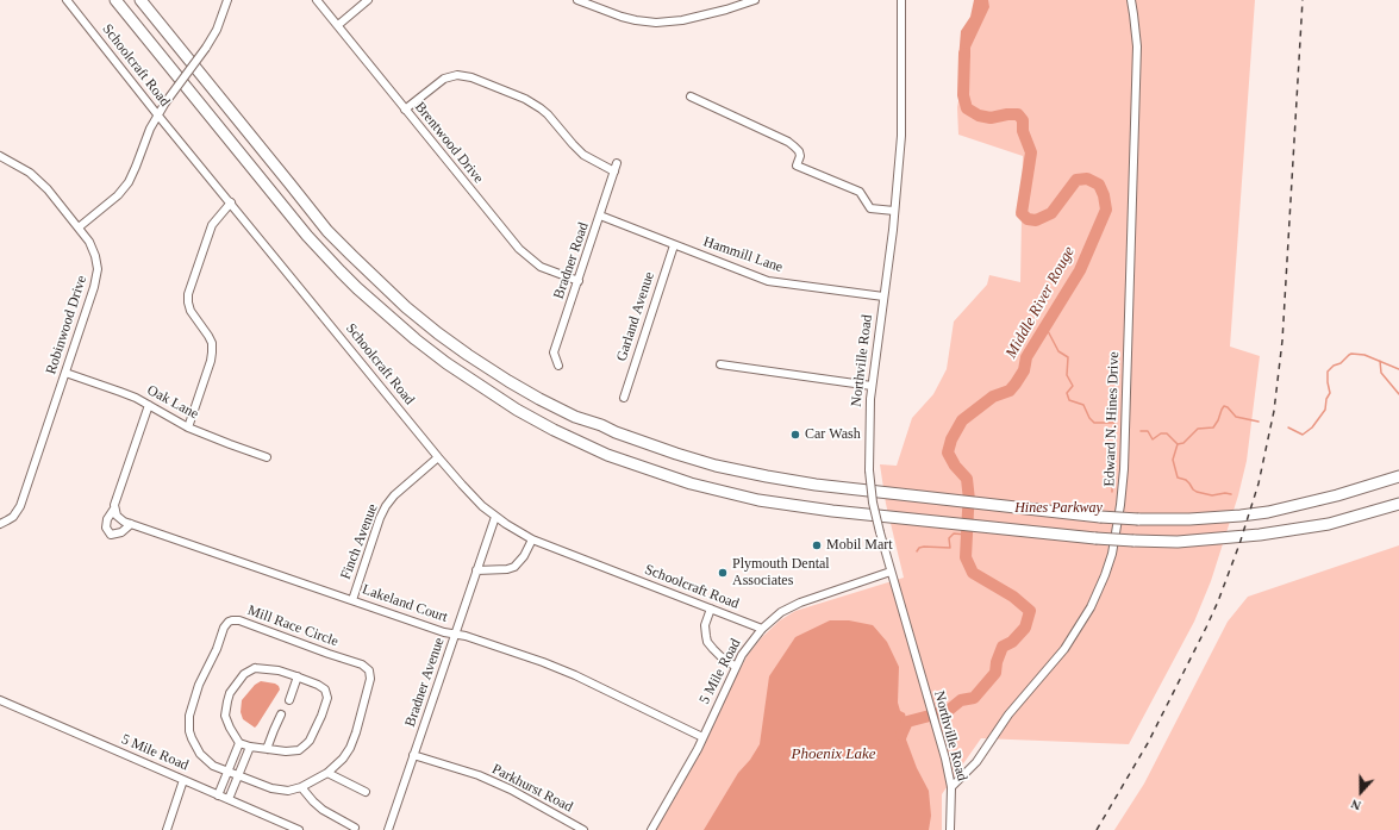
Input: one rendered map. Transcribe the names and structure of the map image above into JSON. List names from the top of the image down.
{
  "streets": {
    "street": [
      "Schoolcraft Road",
      "Brentwood Drive",
      "Hammill Lane",
      "Bradner Road",
      "Garland Avenue",
      "Robinwood Drive",
      "Northville Road",
      "Oak Lane",
      "Edward N. Hines Drive",
      "Finch Avenue",
      "Lakeland Court",
      "Mill Race Circle",
      "5 Mile Road",
      "Bradner Avenue",
      "Parkhurst Road"
    ]
  },
  "crossings": [
    ["Schoolcraft Road", "Finch Avenue"],
    ["Schoolcraft Road", "5 Mile Road"],
    ["Schoolcraft Road", "Bradner Avenue"],
    ["Brentwood Drive", "Bradner Road"],
    ["Hammill Lane", "Bradner Road"],
    ["Hammill Lane", "Garland Avenue"],
    ["Hammill Lane", "Northville Road"],
    ["Robinwood Drive", "Oak Lane"],
    ["Northville Road", "Edward N. Hines Drive"],
    ["Northville Road", "5 Mile Road"],
    ["Finch Avenue", "Lakeland Court"],
    ["Lakeland Court", "5 Mile Road"],
    ["Lakeland Court", "Bradner Avenue"],
    ["Bradner Avenue", "Parkhurst Road"]
  ],
  "water": ["Middle River Rouge", "Phoenix Lake"],
  "parks": ["Hines Parkway"],
  "places": ["Car Wash", "Mobil Mart", "Plymouth Dental Associates"],
  "north": "bottom"
}
